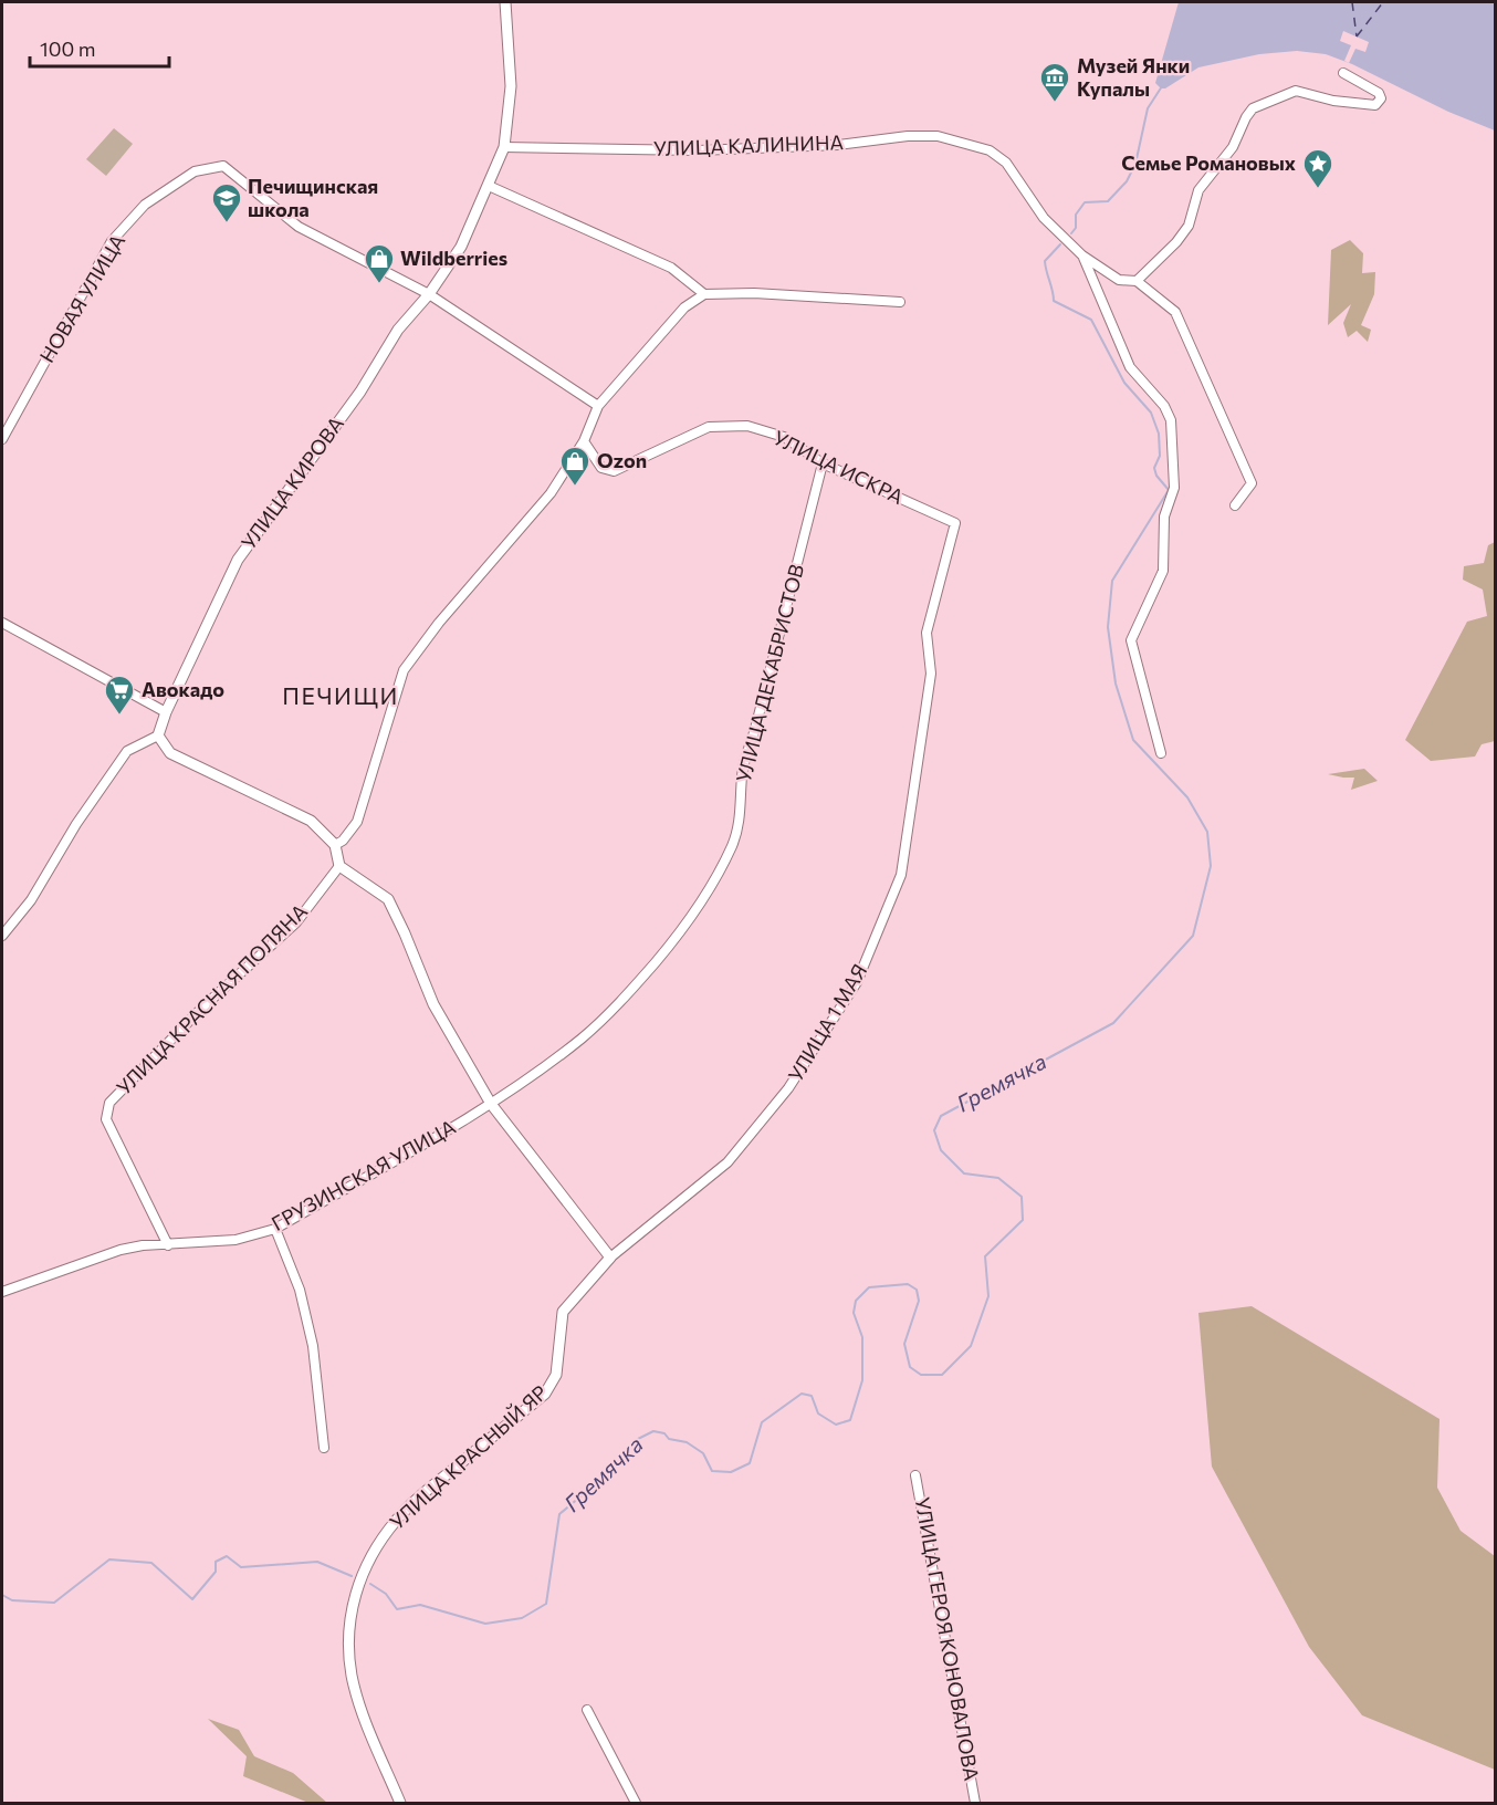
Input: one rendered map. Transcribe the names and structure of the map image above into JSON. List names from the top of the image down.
{
  "streets": {
    "street": [
      "УЛИЦА КАЛИНИНА",
      "НОВАЯ УЛИЦА",
      "УЛИЦА ИСКРА",
      "УЛИЦА КИРОВА",
      "УЛИЦА ДЕКАБРИСТОВ",
      "УЛИЦА КРАСНАЯ ПОЛЯНА",
      "УЛИЦА 1 МАЯ",
      "ГРУЗИНСКАЯ УЛИЦА",
      "УЛИЦА КРАСНЫЙ ЯР",
      "УЛИЦА ГЕРОЯ КОНОВАЛОВА"
    ]
  },
  "crossings": [
    ["УЛИЦА КАЛИНИНА", "УЛИЦА КИРОВА"],
    ["НОВАЯ УЛИЦА", "УЛИЦА КИРОВА"],
    ["УЛИЦА ИСКРА", "УЛИЦА ДЕКАБРИСТОВ"],
    ["УЛИЦА ИСКРА", "УЛИЦА 1 МАЯ"],
    ["УЛИЦА ДЕКАБРИСТОВ", "ГРУЗИНСКАЯ УЛИЦА"],
    ["УЛИЦА КРАСНАЯ ПОЛЯНА", "ГРУЗИНСКАЯ УЛИЦА"],
    ["УЛИЦА 1 МАЯ", "УЛИЦА КРАСНЫЙ ЯР"]
  ],
  "districts": ["ПЕЧИЩИ"],
  "water": ["Гремячка"],
  "places": {
    "museum": ["Музей Янки Купалы"],
    "place": ["Семье Романовых"],
    "school or university": ["Печищинская школа"],
    "shop": ["Wildberries", "Ozon"],
    "supermarket": ["Авокадо"]
  },
  "scale_bar": "100 m"
}
